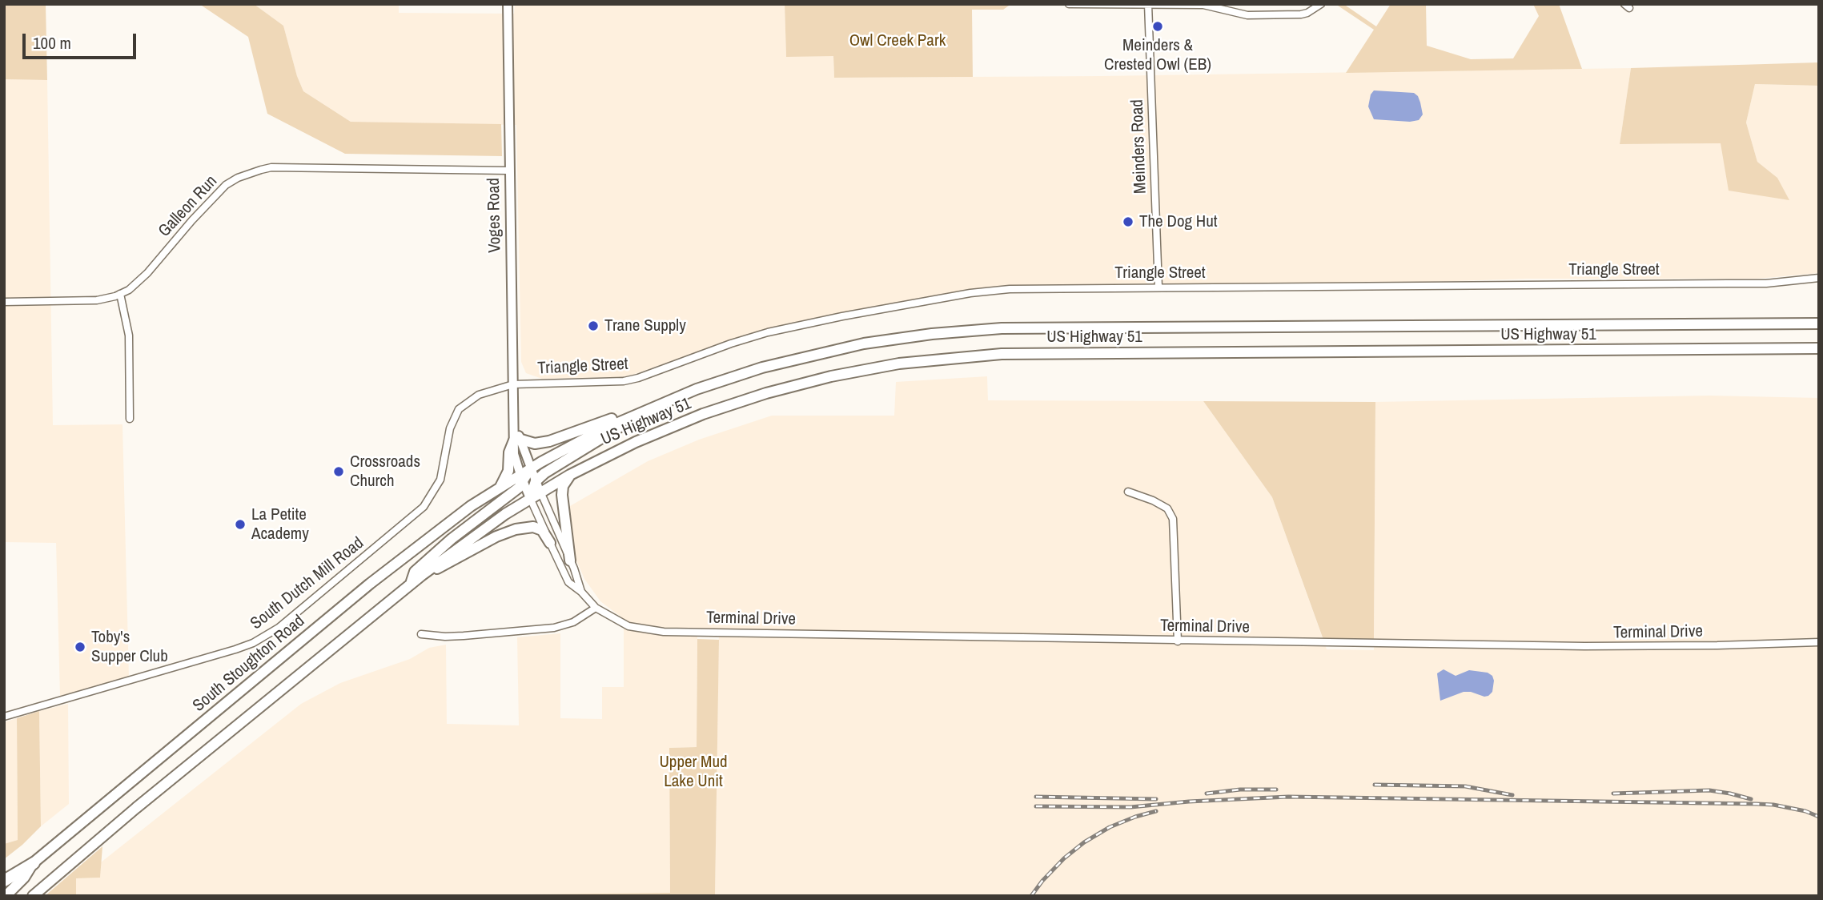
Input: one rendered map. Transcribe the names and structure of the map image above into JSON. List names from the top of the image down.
{
  "streets": {
    "main road": ["US Highway 51", "South Stoughton Road"],
    "street": [
      "Meinders Road",
      "Galleon Run",
      "Voges Road",
      "Triangle Street",
      "South Dutch Mill Road",
      "Terminal Drive"
    ]
  },
  "crossings": [
    ["Meinders Road", "Triangle Street"],
    ["Galleon Run", "Voges Road"],
    ["Voges Road", "Triangle Street"],
    ["Voges Road", "US Highway 51"],
    ["Voges Road", "South Dutch Mill Road"],
    ["Voges Road", "Terminal Drive"],
    ["Voges Road", "South Stoughton Road"],
    ["Triangle Street", "South Dutch Mill Road"],
    ["US Highway 51", "Terminal Drive"],
    ["US Highway 51", "South Stoughton Road"]
  ],
  "parks": ["Owl Creek Park", "Upper Mud Lake Unit"],
  "places": [
    "Meinders & Crested Owl (EB)",
    "The Dog Hut",
    "Trane Supply",
    "Crossroads Church",
    "La Petite Academy",
    "Toby's Supper Club"
  ],
  "scale_bar": "100 m"
}
